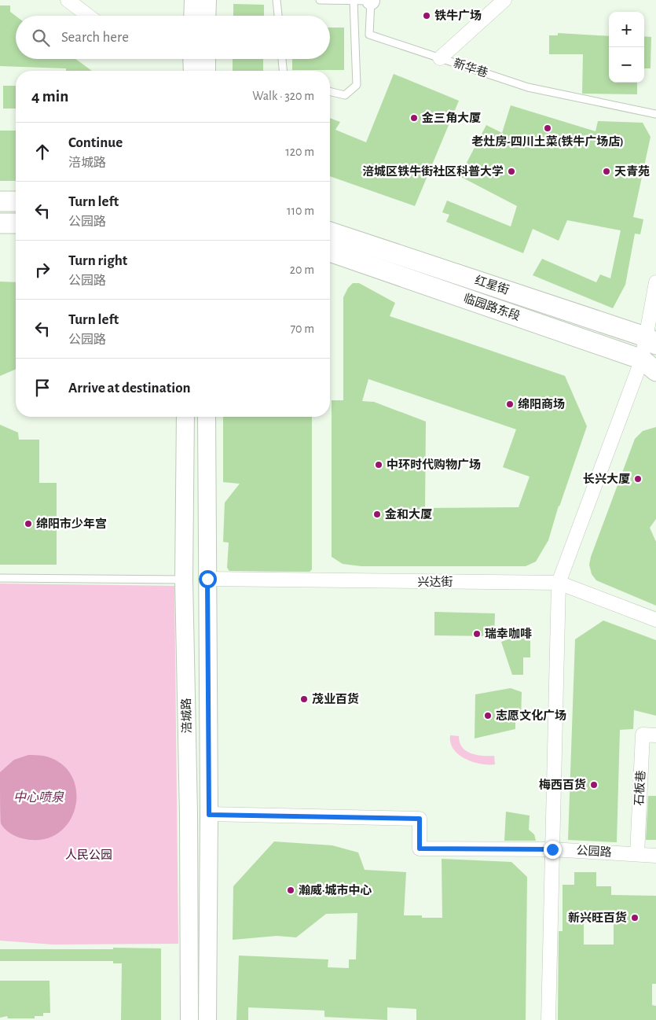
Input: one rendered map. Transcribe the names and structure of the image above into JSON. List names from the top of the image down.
{
  "streets": {
    "main road": ["红星街", "临园路东段"],
    "street": [
      "兴达街",
      "涪城路",
      "石板巷",
      "公园路"
    ],
    "lane": ["新华巷"]
  },
  "crossings": [
    ["兴达街", "涪城路"],
    ["涪城路", "公园路"],
    ["石板巷", "公园路"]
  ],
  "water": ["中心喷泉"],
  "parks": ["人民公园"],
  "places": [
    "铁牛广场",
    "金三角大厦",
    "老灶房-四川土菜(铁牛广场店)",
    "涪城区铁牛街社区科普大学",
    "天青苑",
    "绵阳商场",
    "中环时代购物广场",
    "长兴大厦",
    "金和大厦",
    "绵阳市少年宫",
    "瑞幸咖啡",
    "茂业百货",
    "志愿文化广场",
    "梅西百货",
    "瀚威·城市中心",
    "新兴旺百货"
  ],
  "page": {
    "map_buttons": ["+", "−"],
    "search": "Search here",
    "heading": ["4 min", "Walk · 320 m"],
    "list": [
      ["Continue", "涪城路", "120 m"],
      ["Turn left", "公园路", "110 m"],
      ["Turn right", "公园路", "20 m"],
      ["Turn left", "公园路", "70 m"],
      "Arrive at destination"
    ]
  }
}
